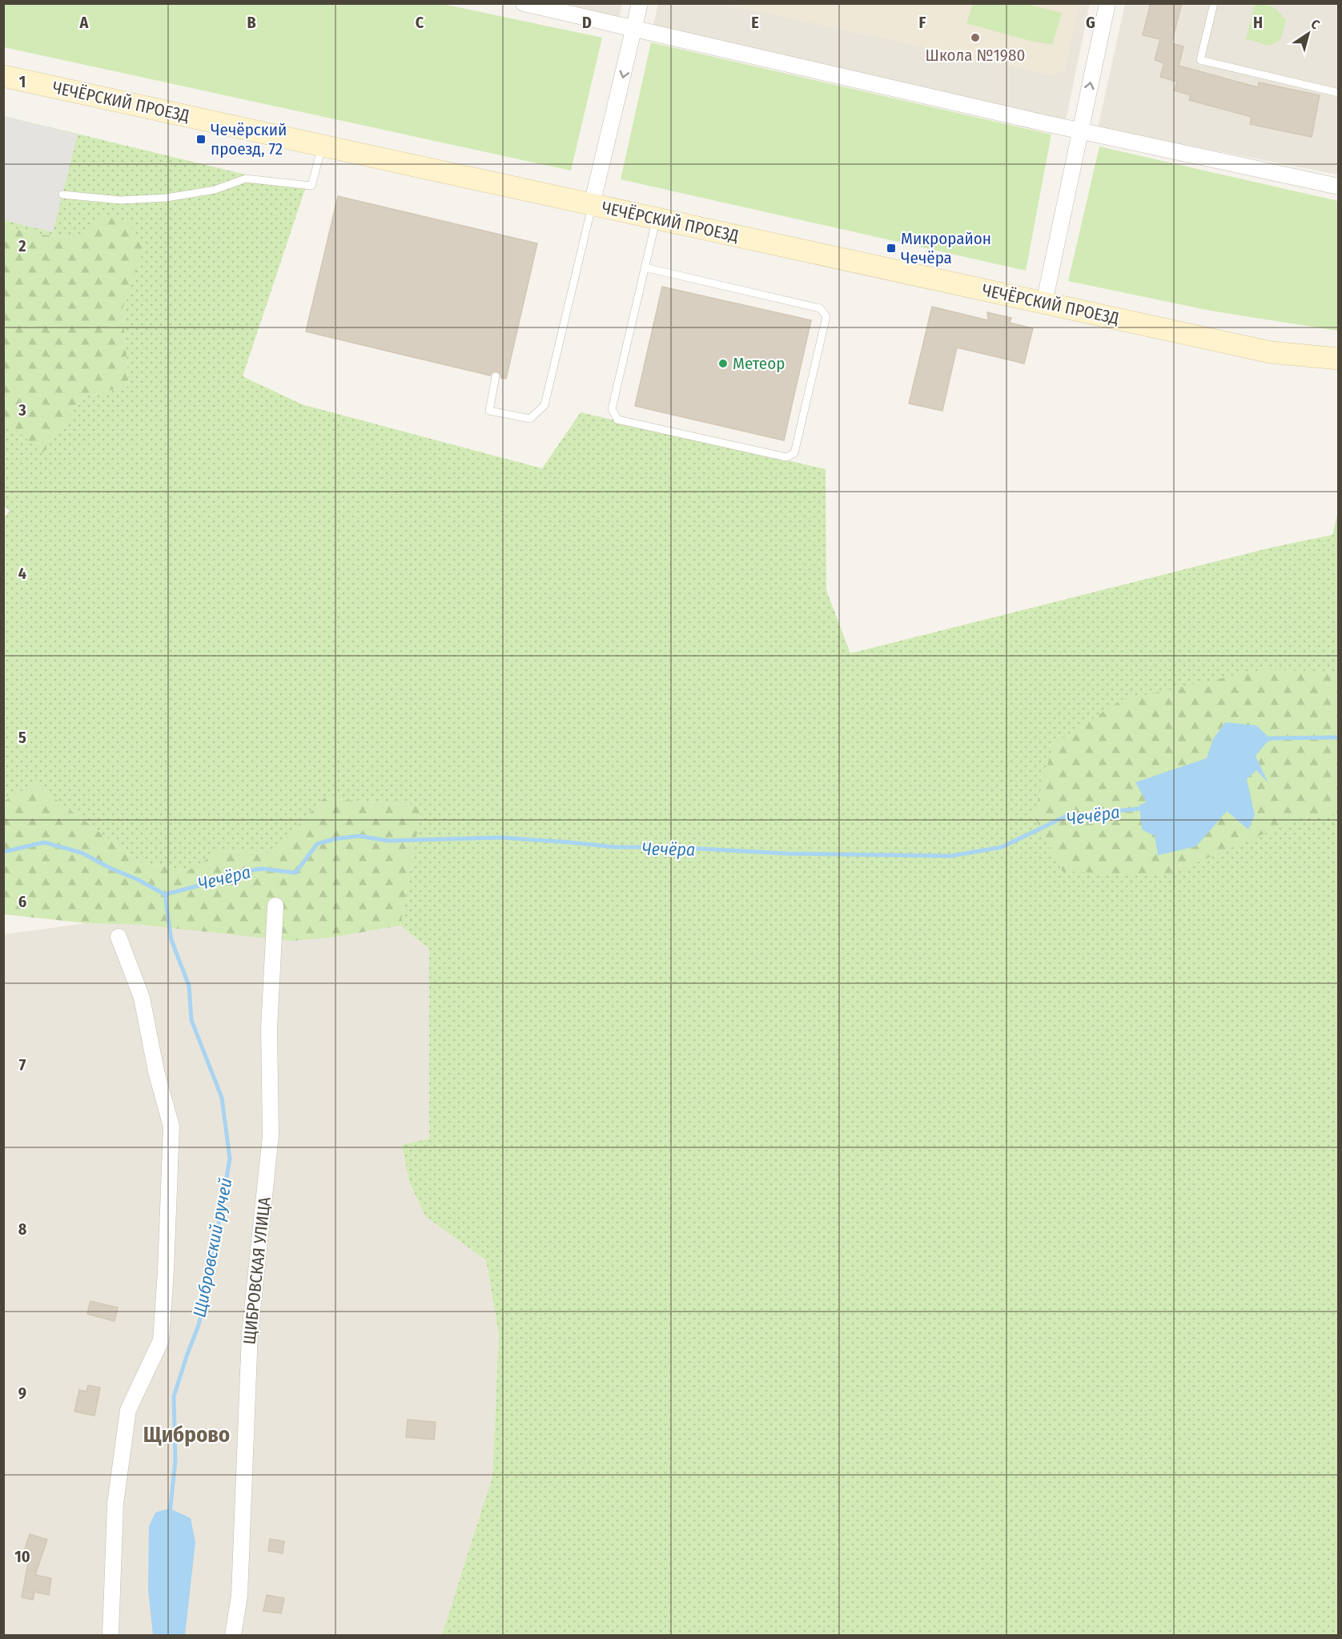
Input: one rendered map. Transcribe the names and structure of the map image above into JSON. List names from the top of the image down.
{
  "streets": {
    "main road": ["ЧЕЧЁРСКИЙ ПРОЕЗД"],
    "street": ["ЩИБРОВСКАЯ УЛИЦА"]
  },
  "districts": ["Щиброво"],
  "water": ["Чечёра", "Щибровский ручей"],
  "places": {
    "other": ["Школа №1980", "Метеор"],
    "transit": ["Чечёрский проезд, 72", "Микрорайон Чечёра"]
  },
  "north": "top right",
  "grid": {
    "columns": [
      "A",
      "B",
      "C",
      "D",
      "E",
      "F",
      "G",
      "H"
    ],
    "rows": [
      "1",
      "2",
      "3",
      "4",
      "5",
      "6",
      "7",
      "8",
      "9",
      "10"
    ]
  }
}
